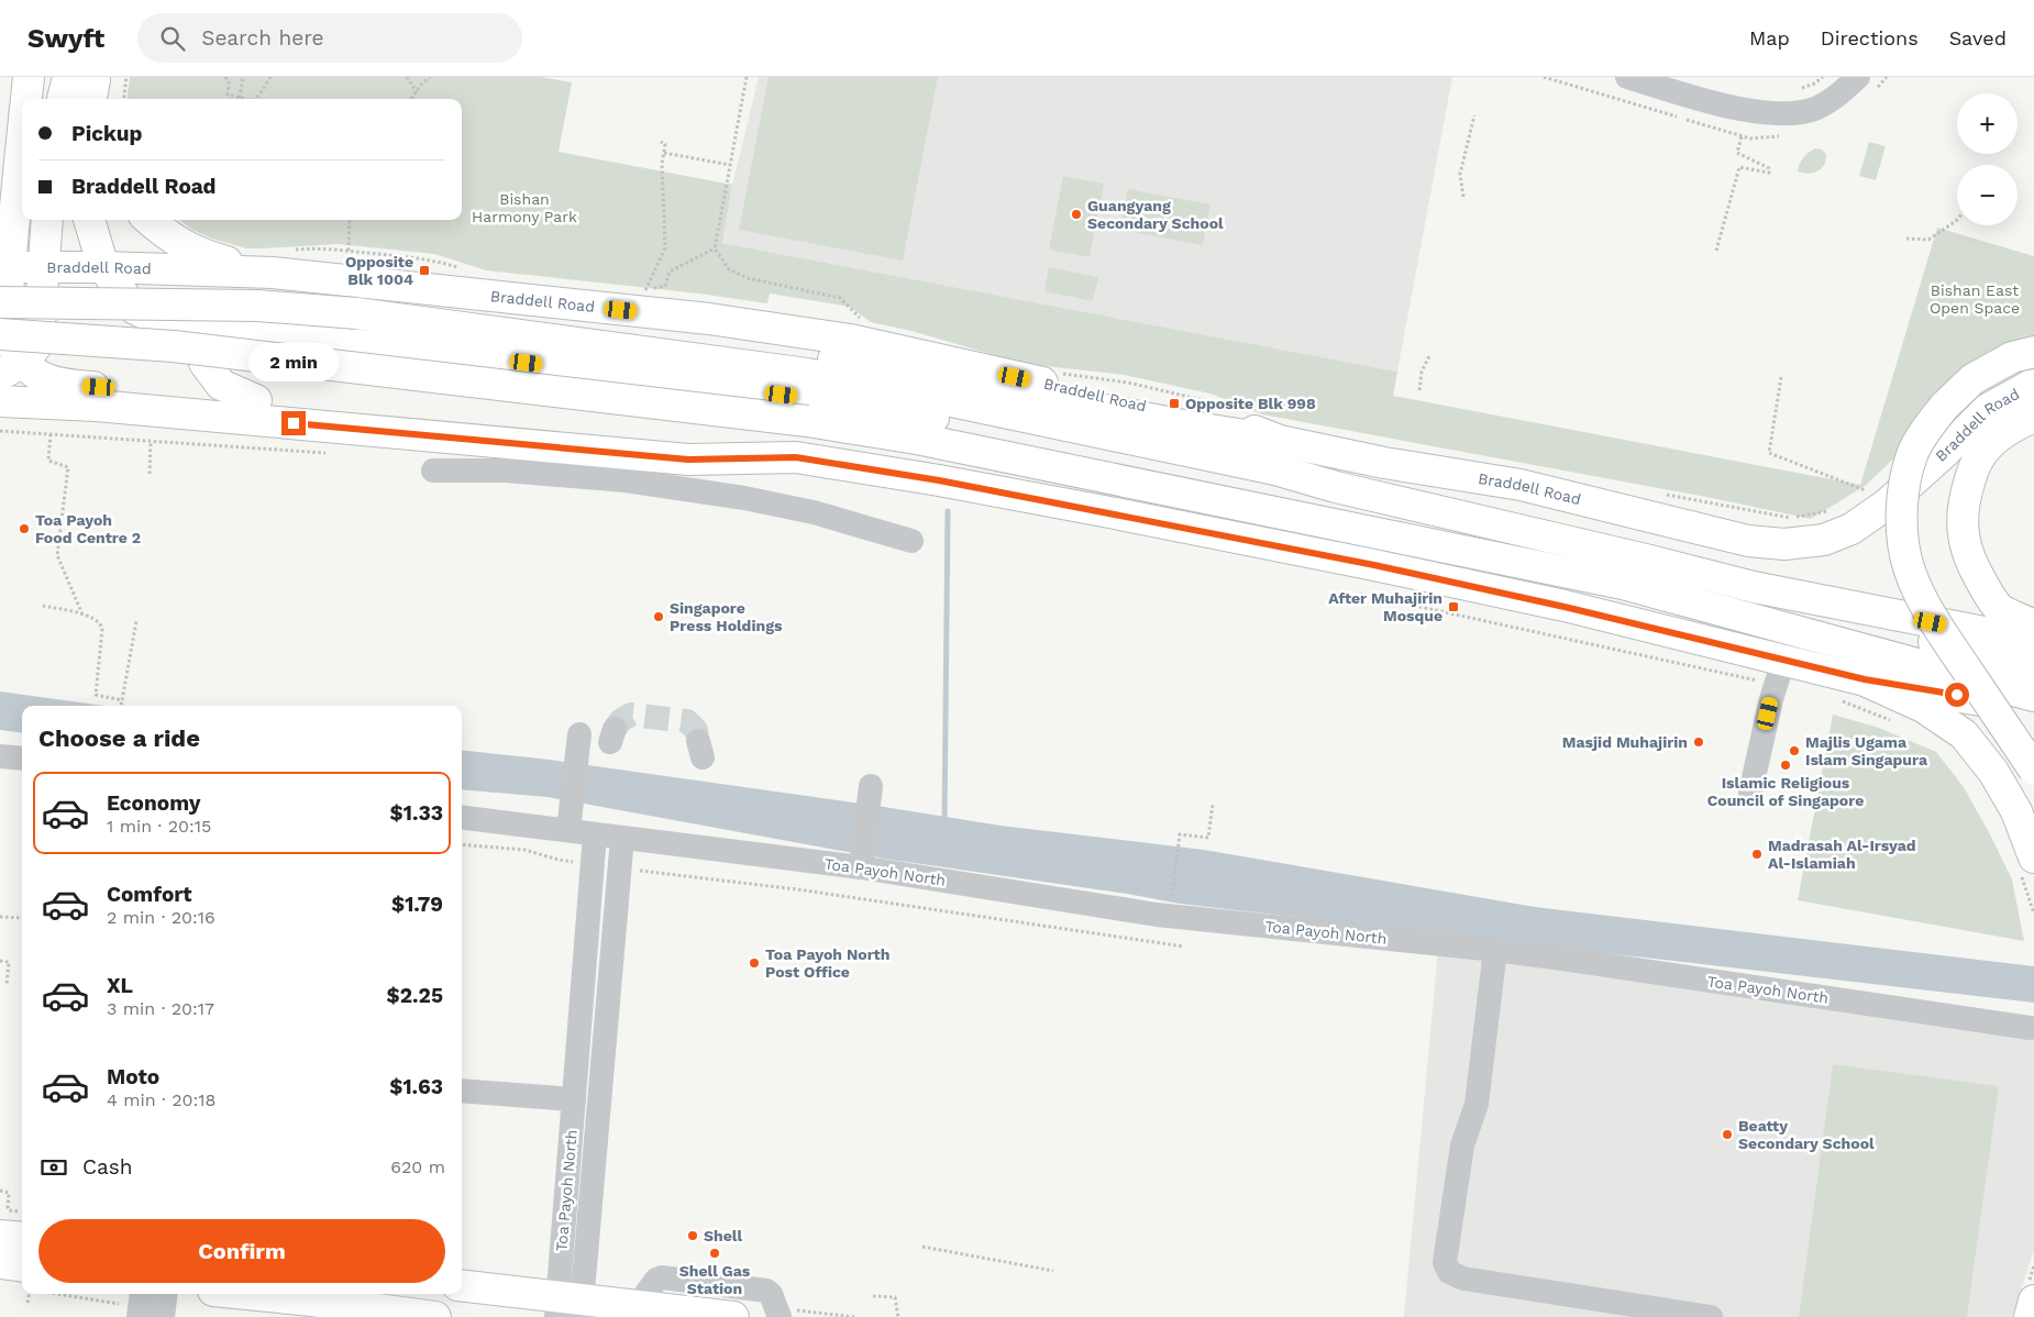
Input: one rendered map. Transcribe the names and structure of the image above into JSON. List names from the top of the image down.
{
  "streets": {
    "main road": ["Braddell Road"],
    "street": ["Toa Payoh North"]
  },
  "parks": ["Bishan Harmony Park", "Bishan East Open Space"],
  "places": {
    "other": [
      "Guangyang Secondary School",
      "Toa Payoh Food Centre 2",
      "Singapore Press Holdings",
      "Masjid Muhajirin",
      "Majlis Ugama Islam Singapura",
      "Islamic Religious Council of Singapore",
      "Madrasah Al-Irsyad Al-Islamiah",
      "Toa Payoh North Post Office",
      "Beatty Secondary School",
      "Shell",
      "Shell Gas Station"
    ],
    "transit": ["Opposite Blk 1004", "Opposite Blk 998", "After Muhajirin Mosque"]
  },
  "page": {
    "header": "Swyft",
    "search": "Search here",
    "nav": ["Map", "Directions", "Saved"],
    "map_buttons": ["+", "−"],
    "banner": ["Pickup", "Braddell Road"],
    "bubble": "2 min",
    "heading": "Choose a ride",
    "list": [
      {
        "name": "Economy",
        "note": "1 min · 20:15",
        "value": "$1.33"
      },
      {
        "name": "Comfort",
        "note": "2 min · 20:16",
        "value": "$1.79"
      },
      {
        "name": "XL",
        "note": "3 min · 20:17",
        "value": "$2.25"
      },
      {
        "name": "Moto",
        "note": "4 min · 20:18",
        "value": "$1.63"
      }
    ],
    "pay": ["Cash", "620 m"],
    "buttons": "Confirm"
  }
}
